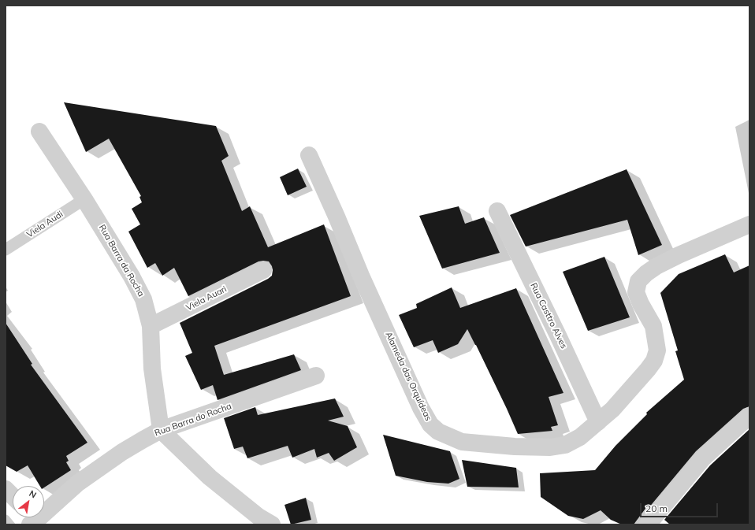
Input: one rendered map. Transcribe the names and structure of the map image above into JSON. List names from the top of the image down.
{
  "streets": {
    "street": [
      "Rua Barra da Rocha",
      "Viela Auari",
      "Rua Casttro Alves",
      "Alameda das Orquídeas",
      "Rua Barra do Rocha"
    ],
    "lane": ["Viela Audi"]
  },
  "crossings": [
    ["Viela Audi", "Rua Barra da Rocha"],
    ["Rua Barra da Rocha", "Viela Auari"],
    ["Rua Barra da Rocha", "Rua Barra do Rocha"],
    ["Rua Casttro Alves", "Alameda das Orquídeas"]
  ],
  "scale_bar": "20 m",
  "north": "top right"
}
